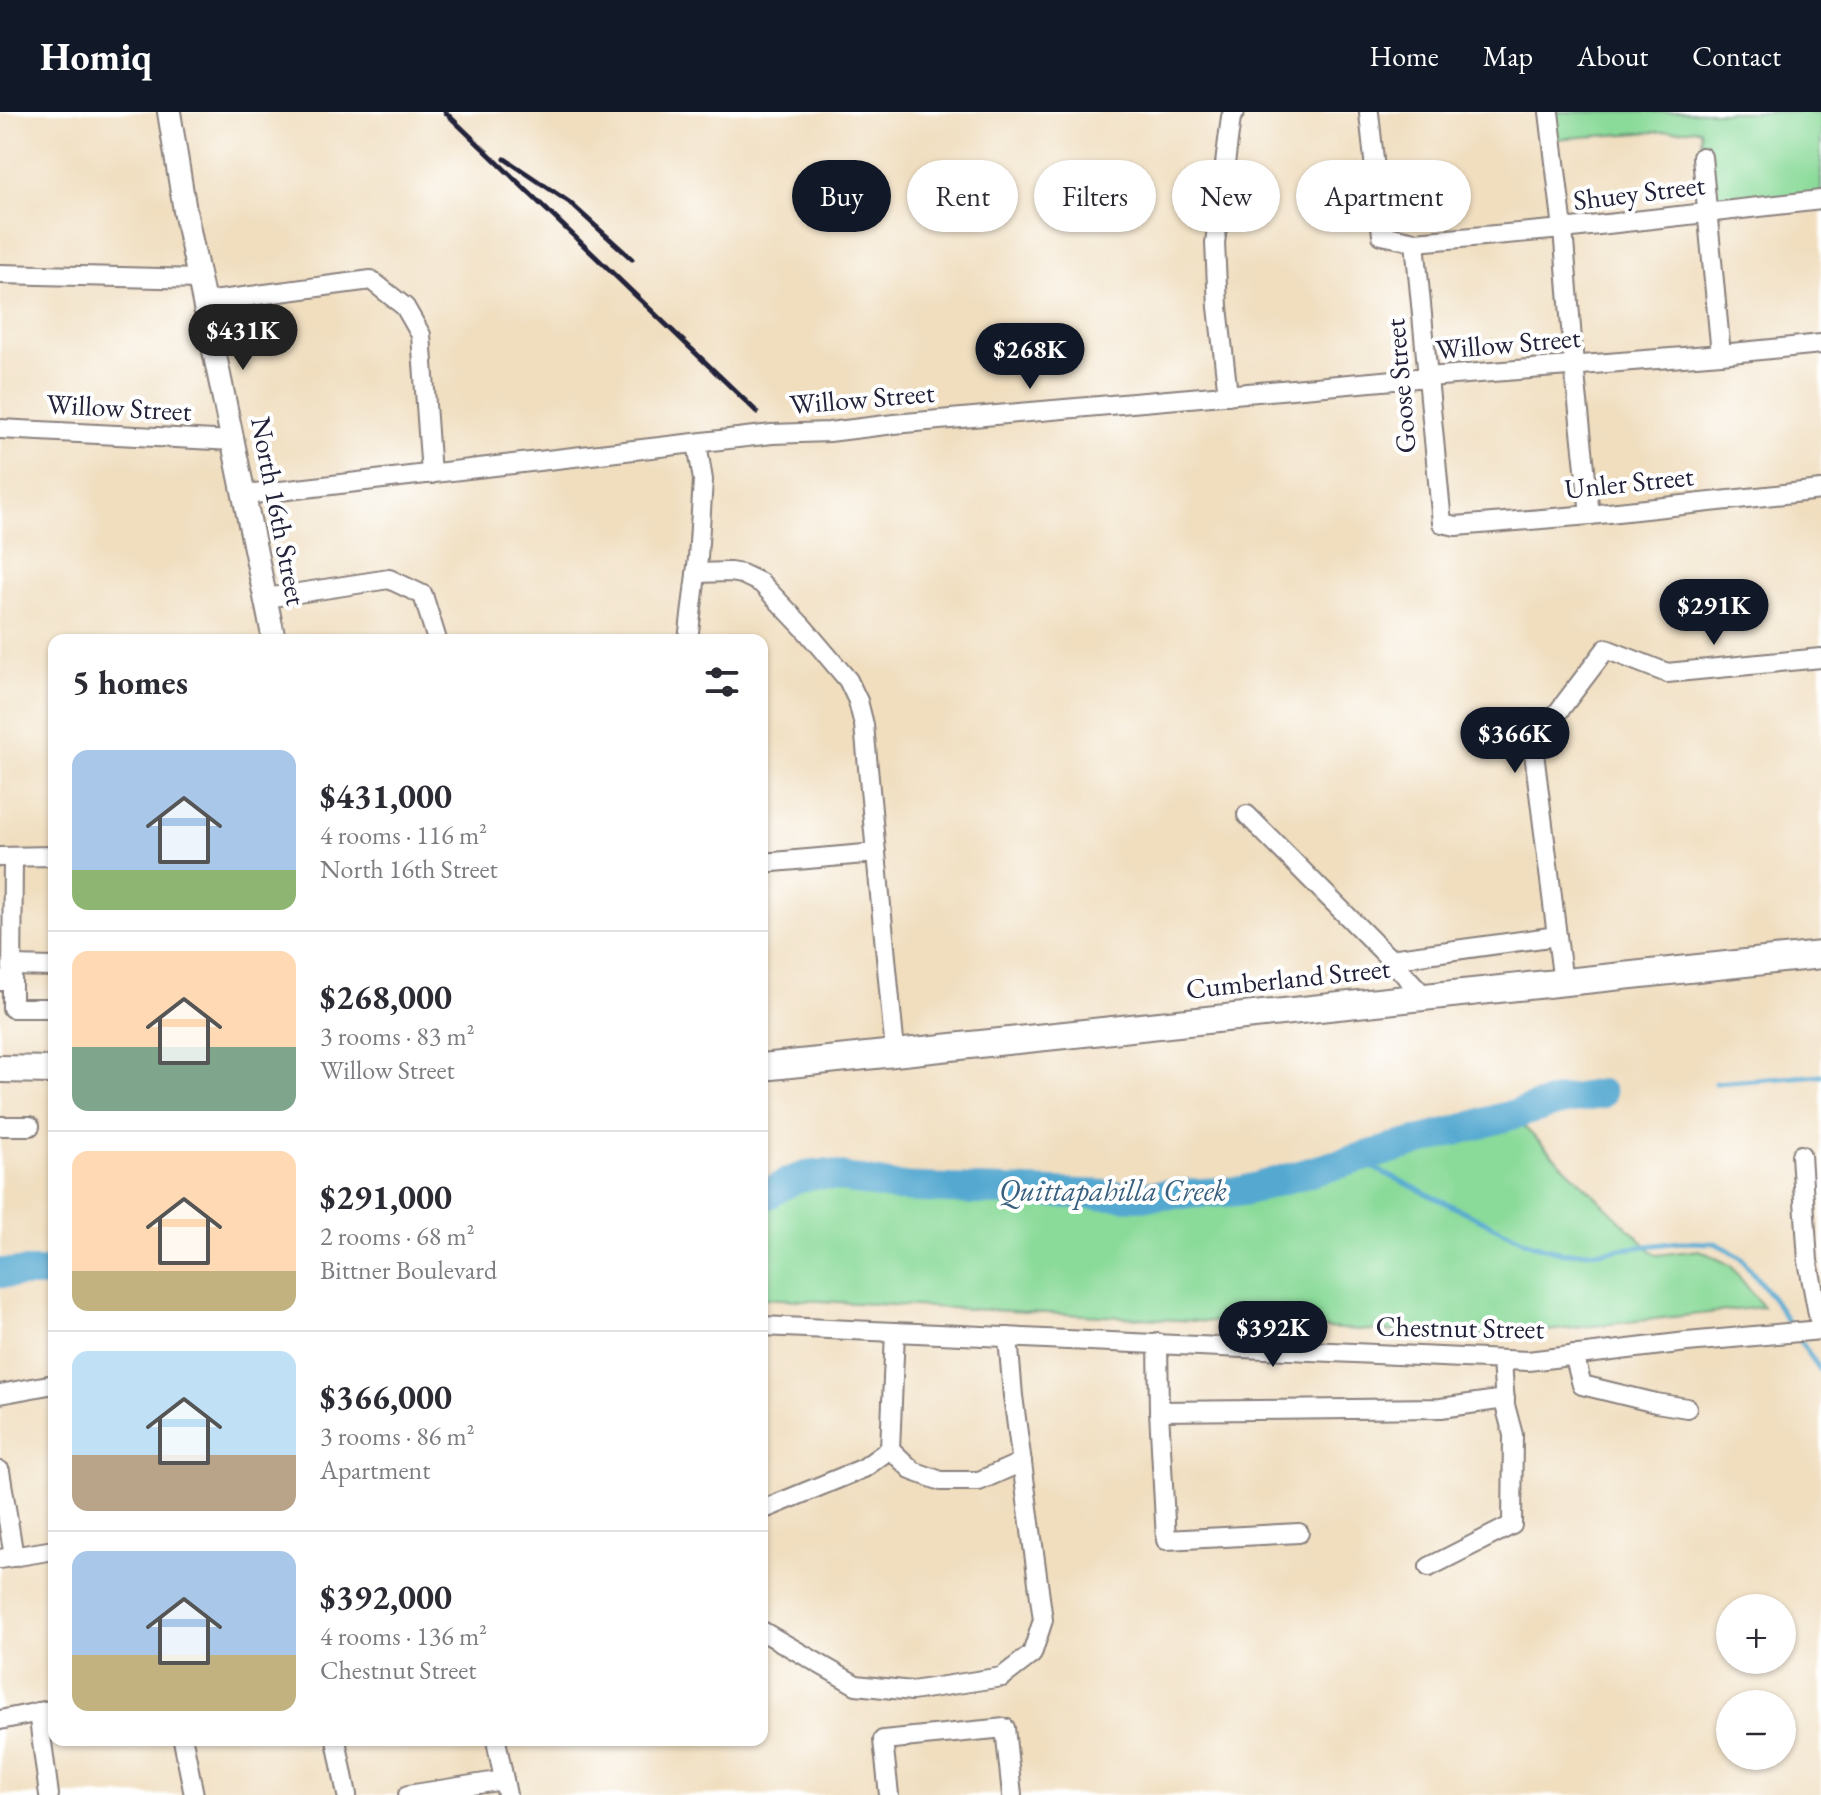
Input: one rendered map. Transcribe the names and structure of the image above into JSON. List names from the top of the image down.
{
  "streets": {
    "highway": ["Cumberland Street"],
    "main road": ["North 16th Street"],
    "street": [
      "Shuey Street",
      "Willow Street",
      "Goose Street",
      "Unler Street",
      "Chestnut Street"
    ]
  },
  "crossings": [
    ["Shuey Street", "Goose Street"],
    ["Willow Street", "Goose Street"],
    ["Willow Street", "North 16th Street"],
    ["Goose Street", "Unler Street"]
  ],
  "water": ["Quittapahilla Creek"],
  "page": {
    "header": "Homiq",
    "nav": [
      "Home",
      "Map",
      "About",
      "Contact"
    ],
    "chip": [
      "Buy",
      "Rent",
      "Filters",
      "New",
      "Apartment"
    ],
    "price": [
      "$431K",
      "$268K",
      "$291K",
      "$366K",
      "$392K"
    ],
    "heading": "5 homes",
    "list": [
      {
        "name": "$431,000",
        "note": "4 rooms · 116 m² · North 16th Street"
      },
      {
        "name": "$268,000",
        "note": "3 rooms · 83 m² · Willow Street"
      },
      {
        "name": "$291,000",
        "note": "2 rooms · 68 m² · Bittner Boulevard"
      },
      {
        "name": "$366,000",
        "note": "3 rooms · 86 m² · Apartment"
      },
      {
        "name": "$392,000",
        "note": "4 rooms · 136 m² · Chestnut Street"
      }
    ],
    "map_buttons": ["+", "−"]
  }
}
